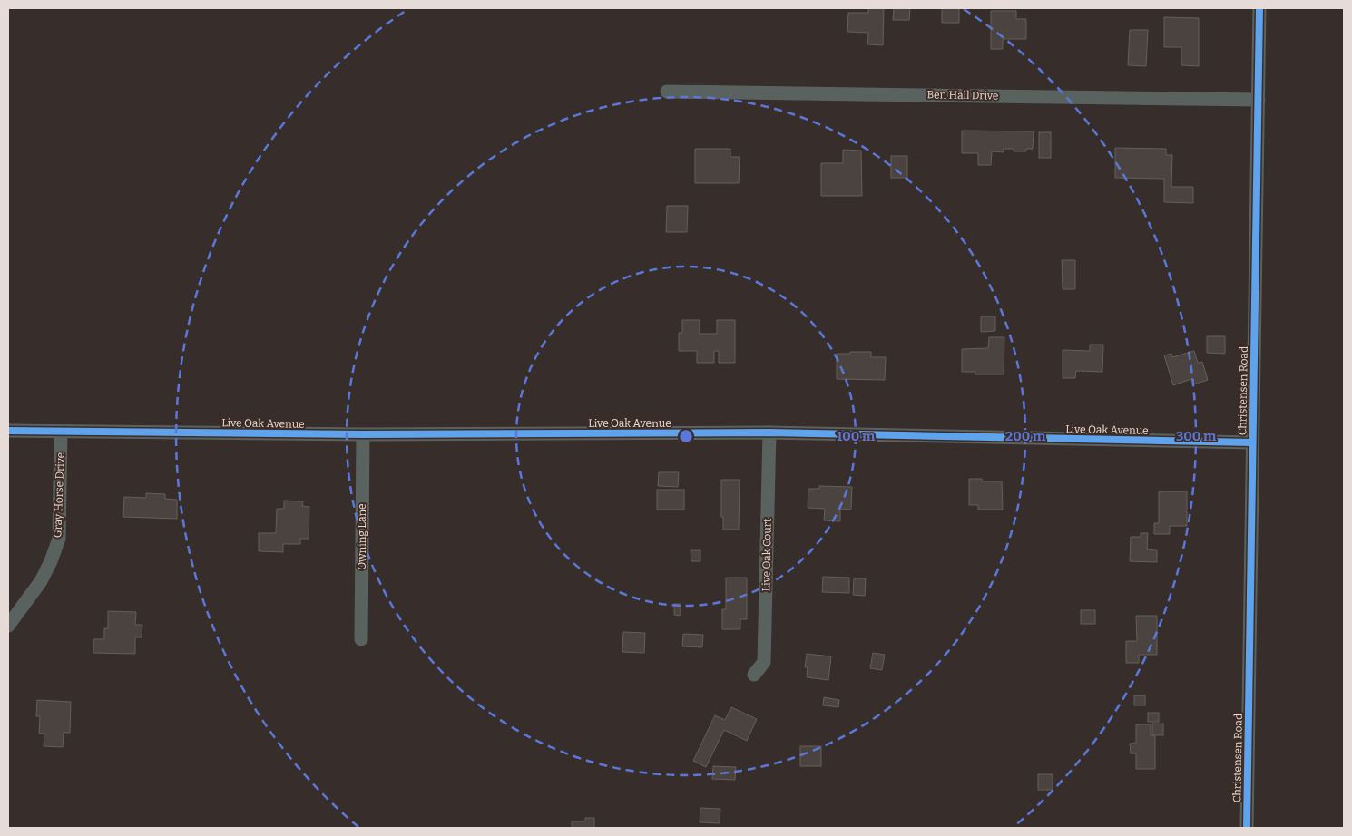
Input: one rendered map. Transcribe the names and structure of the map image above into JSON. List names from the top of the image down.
{
  "streets": {
    "street": [
      "Ben Hall Drive",
      "Christensen Road",
      "Live Oak Avenue",
      "Gray Horse Drive",
      "Owning Lane",
      "Live Oak Court"
    ]
  },
  "crossings": [
    ["Ben Hall Drive", "Christensen Road"],
    ["Christensen Road", "Live Oak Avenue"],
    ["Live Oak Avenue", "Gray Horse Drive"],
    ["Live Oak Avenue", "Owning Lane"],
    ["Live Oak Avenue", "Live Oak Court"]
  ],
  "rings": ["100 m", "200 m", "300 m"]
}
